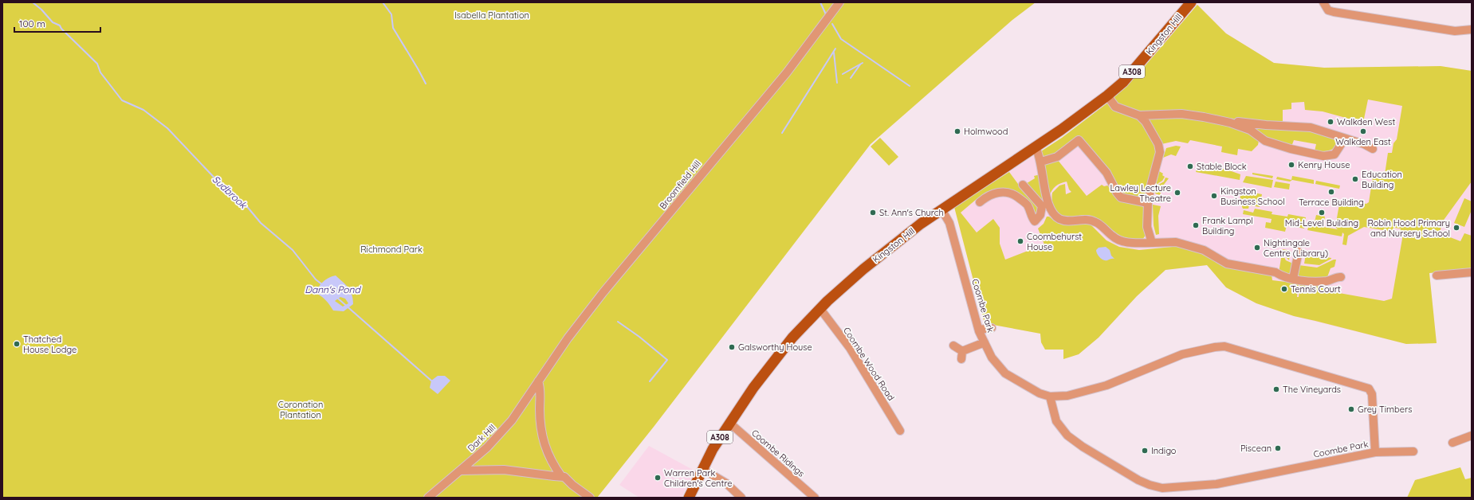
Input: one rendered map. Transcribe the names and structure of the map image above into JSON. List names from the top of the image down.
{
  "streets": {
    "main road": ["Kingston Hill", "A308"],
    "street": [
      "Broomfield Hill",
      "Coombe Park",
      "Coombe Wood Road",
      "Dark Hill",
      "Coombe Ridings"
    ]
  },
  "crossings": [
    ["Kingston Hill", "Coombe Park"],
    ["Kingston Hill", "Coombe Wood Road"],
    ["Kingston Hill", "Coombe Ridings"],
    ["Broomfield Hill", "Dark Hill"]
  ],
  "water": ["Sudbrook", "Dann's Pond"],
  "parks": ["Isabella Plantation", "Richmond Park", "Coronation Plantation"],
  "places": [
    "Walkden West",
    "Holmwood",
    "Walkden East",
    "Kenry House",
    "Stable Block",
    "Education Building",
    "Terrace Building",
    "Lawley Lecture Theatre",
    "Kingston Business School",
    "St. Ann's Church",
    "Mid-Level Building",
    "Frank Lampl Building",
    "Robin Hood Primary and Nursery School",
    "Coombehurst House",
    "Nightingale Centre (Library)",
    "Tennis Court",
    "Thatched House Lodge",
    "Galsworthy House",
    "The Vineyards",
    "Grey Timbers",
    "Piscean",
    "Indigo",
    "Warren Park Children's Centre"
  ],
  "scale_bar": "100 m"
}
